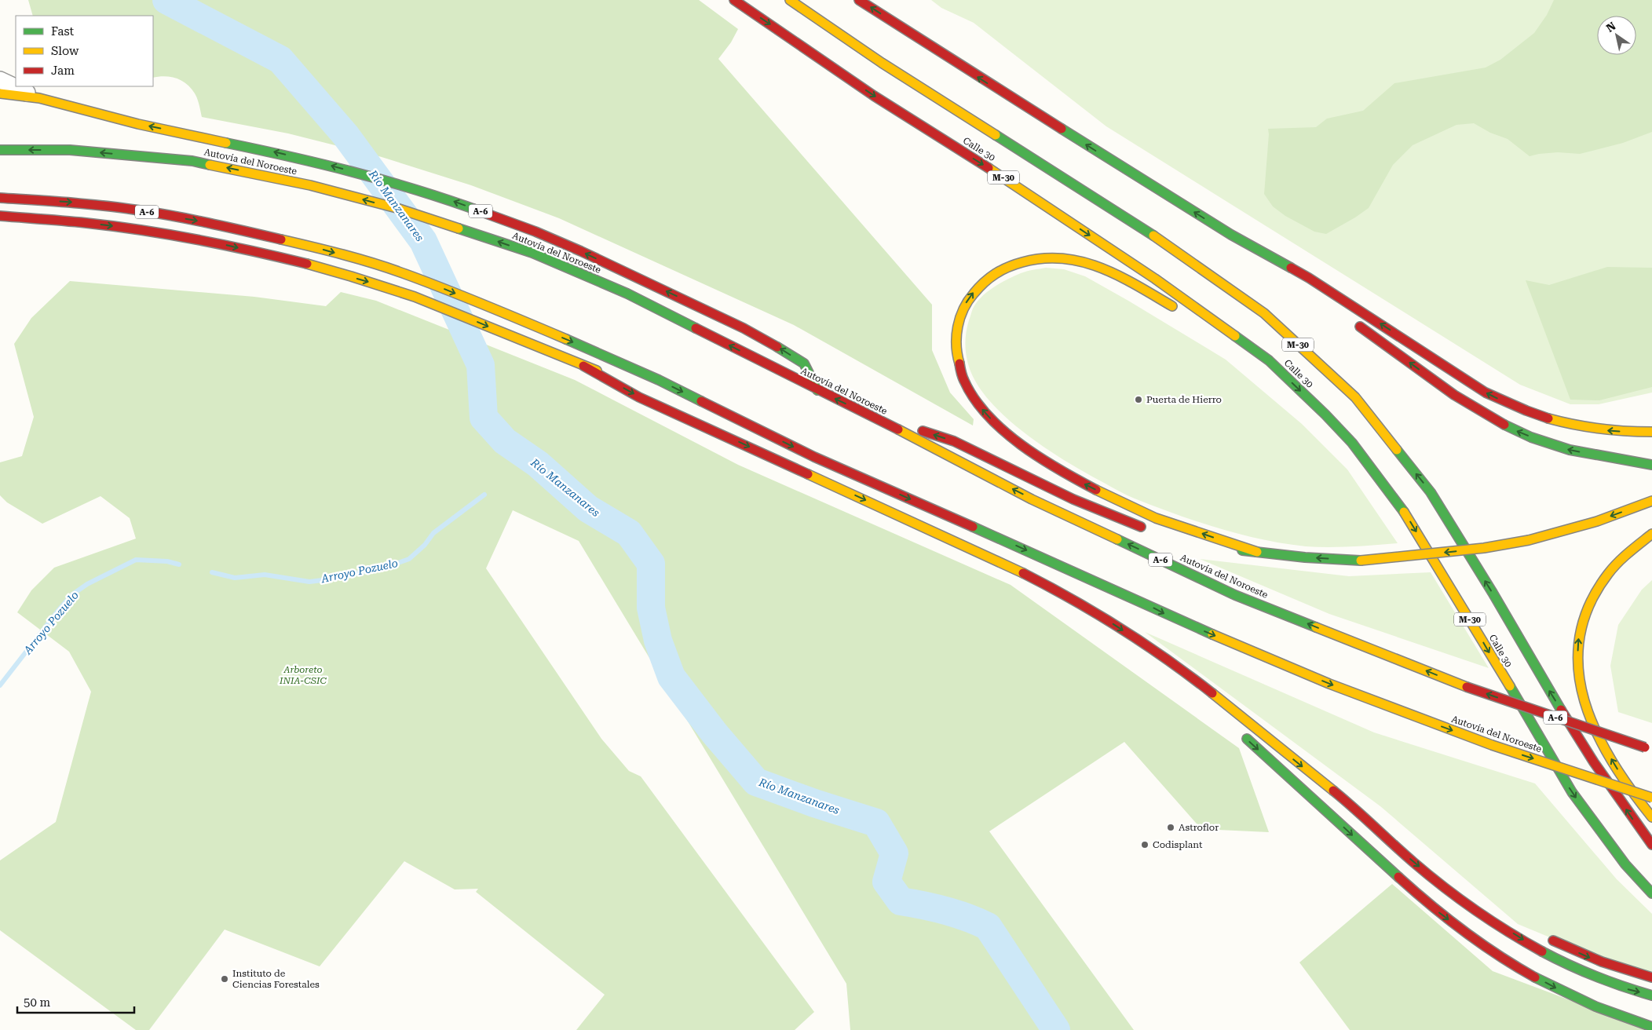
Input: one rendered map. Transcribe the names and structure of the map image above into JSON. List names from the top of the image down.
{
  "streets": {
    "highway": [
      "Calle 30",
      "Autovía del Noroeste",
      "M-30",
      "A-6"
    ]
  },
  "crossings": [
    ["Autovía del Noroeste", "A-6"]
  ],
  "water": ["Río Manzanares", "Arroyo Pozuelo"],
  "parks": ["Arboreto INIA-CSIC"],
  "places": [
    "Puerta de Hierro",
    "Astroflor",
    "Codisplant",
    "Instituto de Ciencias Forestales"
  ],
  "legend": ["Fast", "Slow", "Jam"],
  "scale_bar": "50 m",
  "north": "top left"
}
